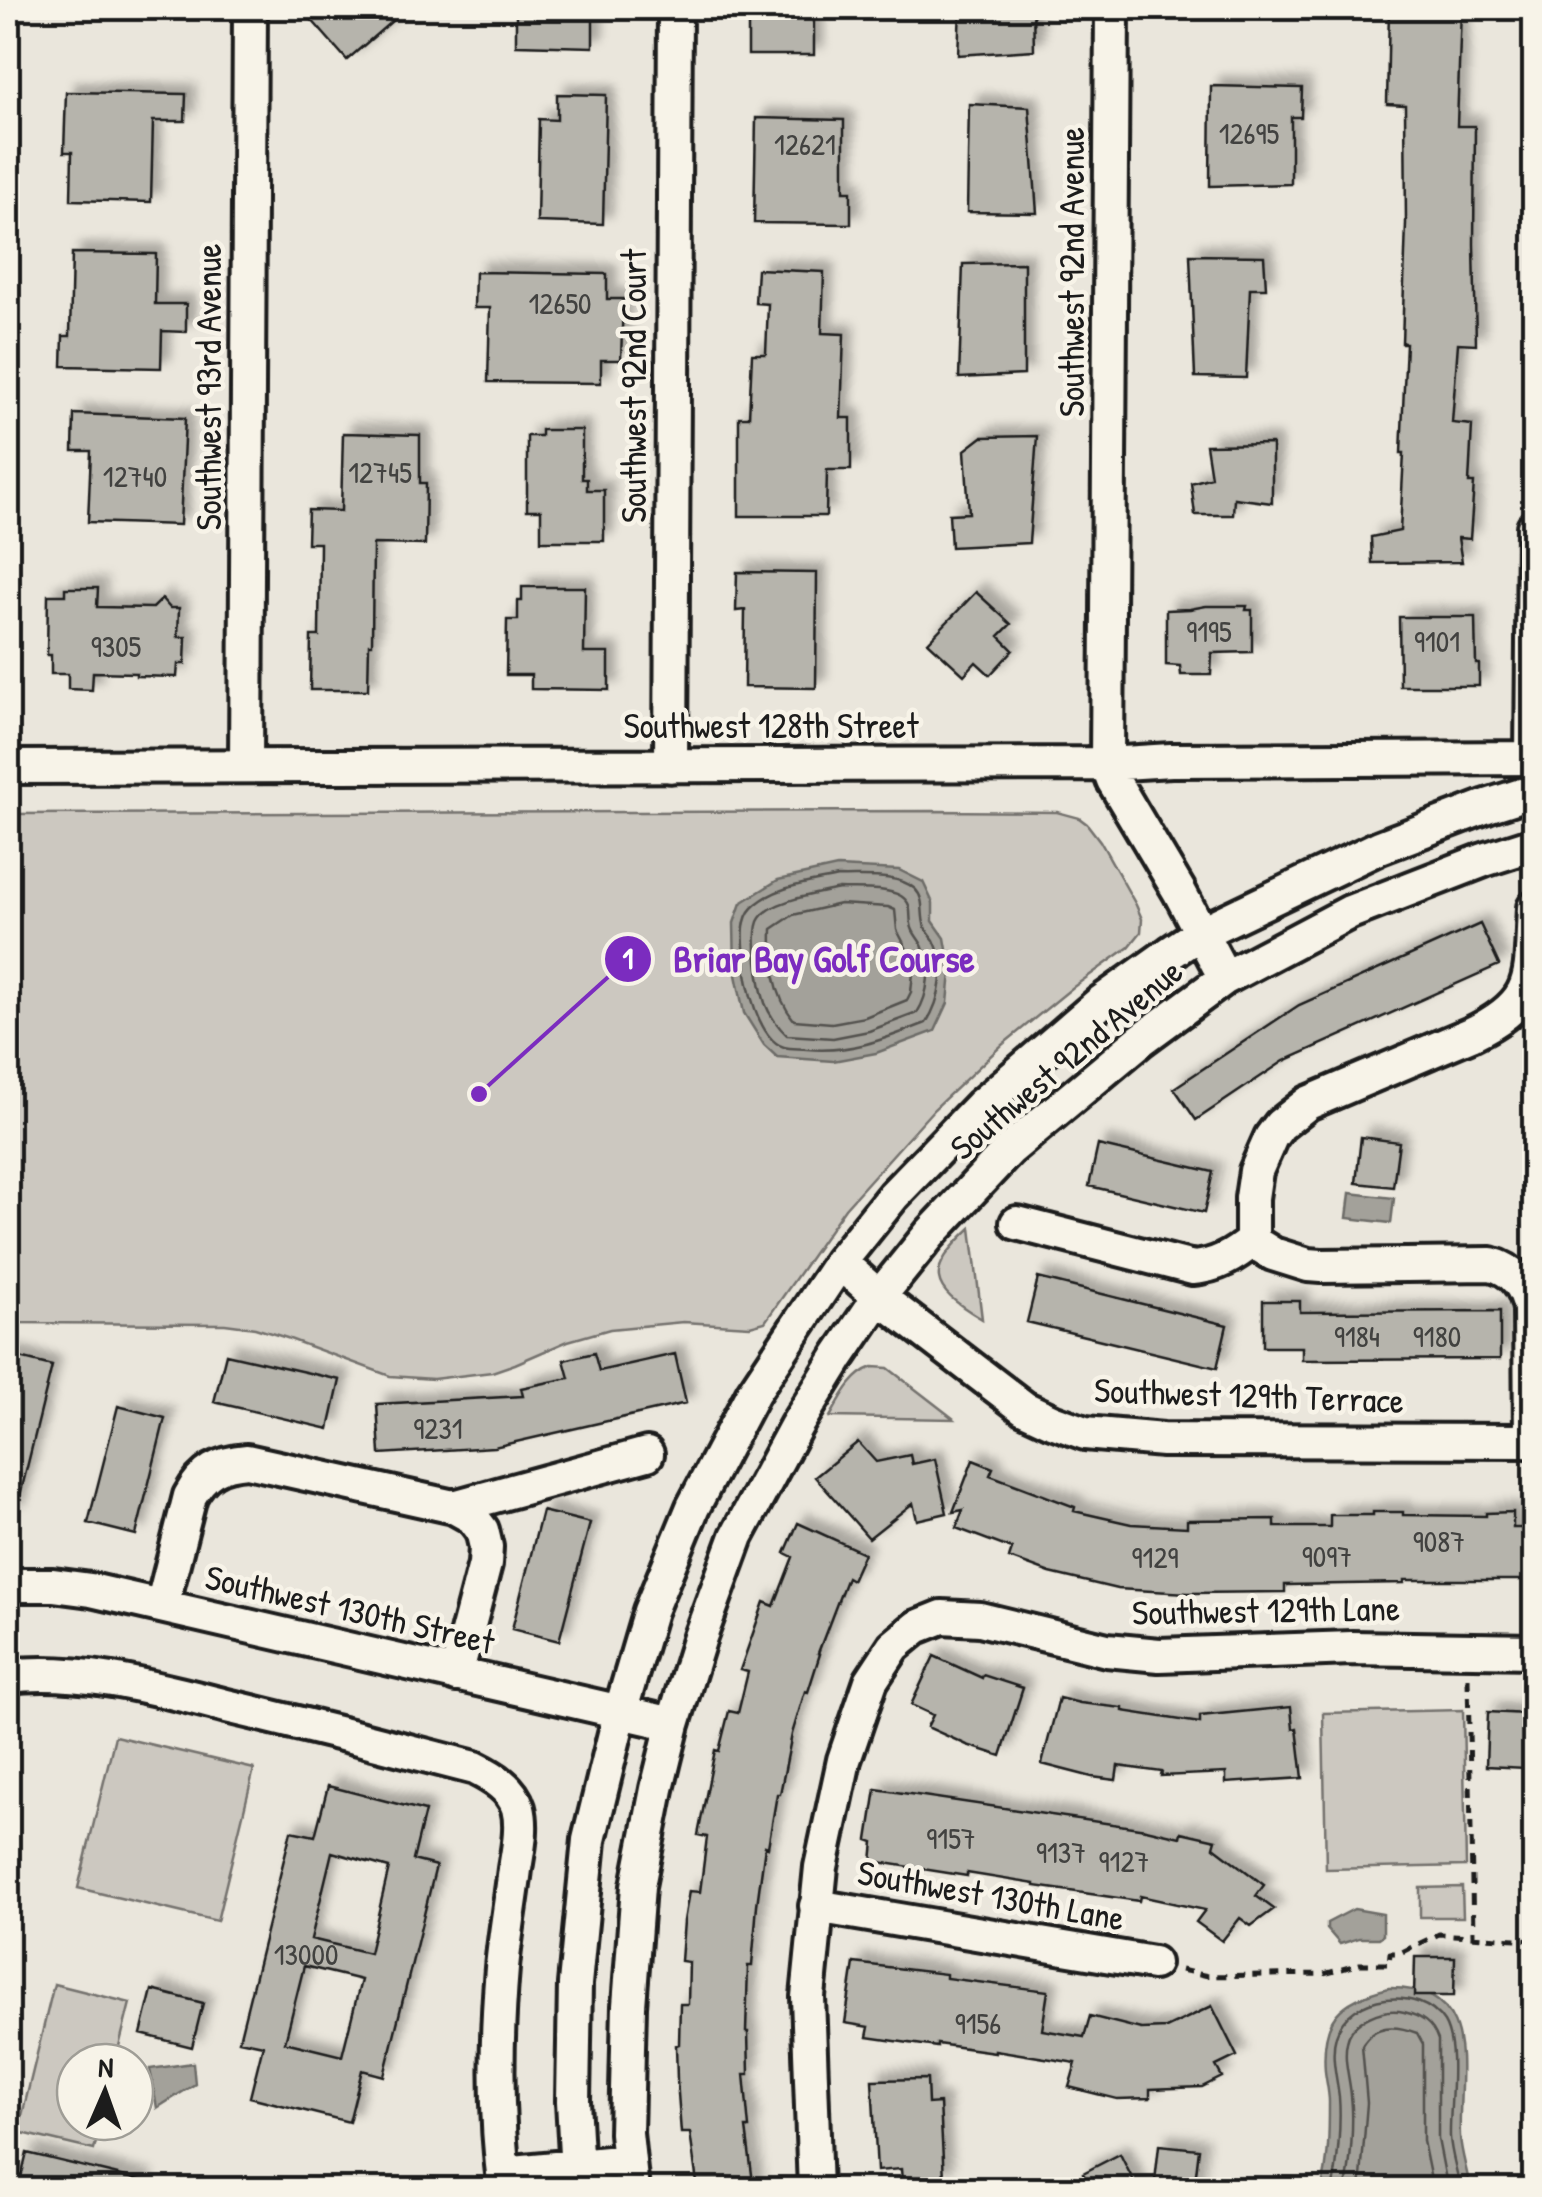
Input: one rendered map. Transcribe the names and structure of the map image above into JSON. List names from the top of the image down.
{
  "streets": {
    "street": [
      "Southwest 92nd Avenue",
      "Southwest 92nd Court",
      "Southwest 93rd Avenue",
      "Southwest 128th Street",
      "Southwest 129th Terrace",
      "Southwest 130th Street",
      "Southwest 129th Lane",
      "Southwest 130th Lane"
    ]
  },
  "crossings": [
    ["Southwest 92nd Avenue", "Southwest 128th Street"],
    ["Southwest 92nd Avenue", "Southwest 129th Terrace"],
    ["Southwest 92nd Avenue", "Southwest 130th Street"],
    ["Southwest 92nd Court", "Southwest 128th Street"],
    ["Southwest 93rd Avenue", "Southwest 128th Street"],
    ["Southwest 129th Lane", "Southwest 130th Lane"]
  ],
  "places": ["Briar Bay Golf Course"],
  "house_numbers": [
    "12695",
    "12621",
    "12650",
    "12745",
    "12740",
    "9195",
    "9101",
    "9305",
    "9184",
    "9180",
    "9231",
    "9087",
    "9097",
    "9129",
    "9157",
    "9137",
    "9127",
    "13000",
    "9156"
  ],
  "north": "top"
}
